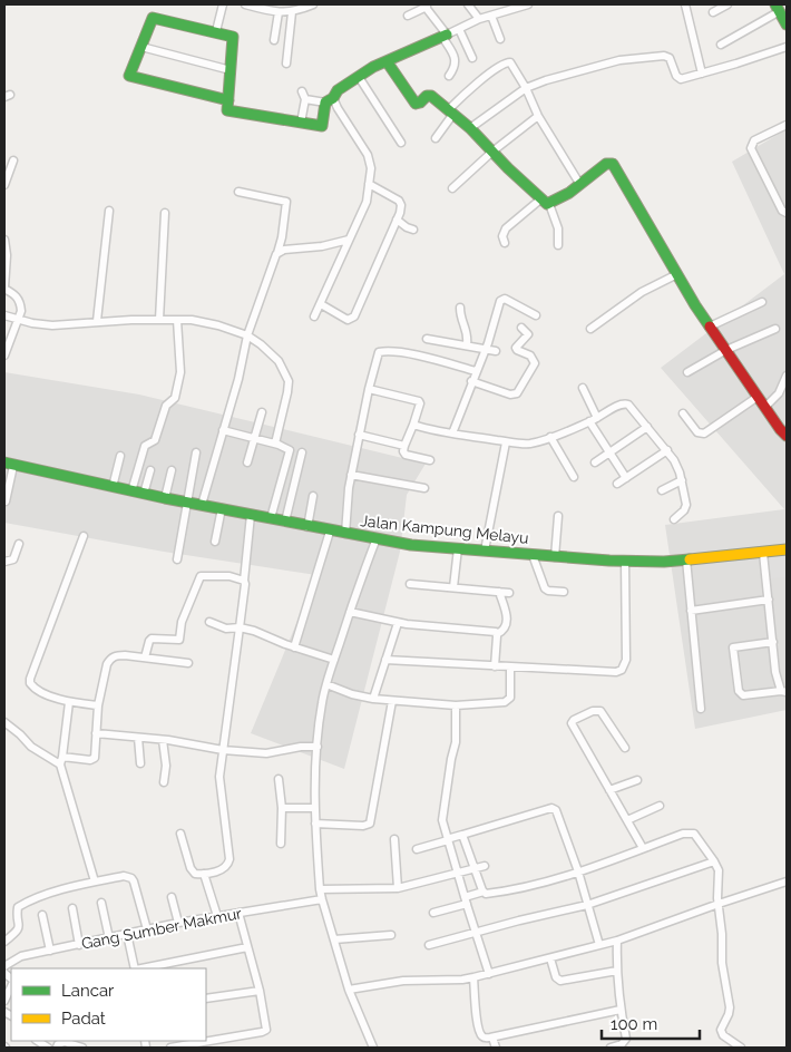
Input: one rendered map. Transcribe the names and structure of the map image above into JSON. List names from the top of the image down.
{
  "streets": {
    "street": ["Jalan Kampung Melayu", "Gang Sumber Makmur"]
  },
  "legend": ["Lancar", "Padat"],
  "scale_bar": "100 m"
}
